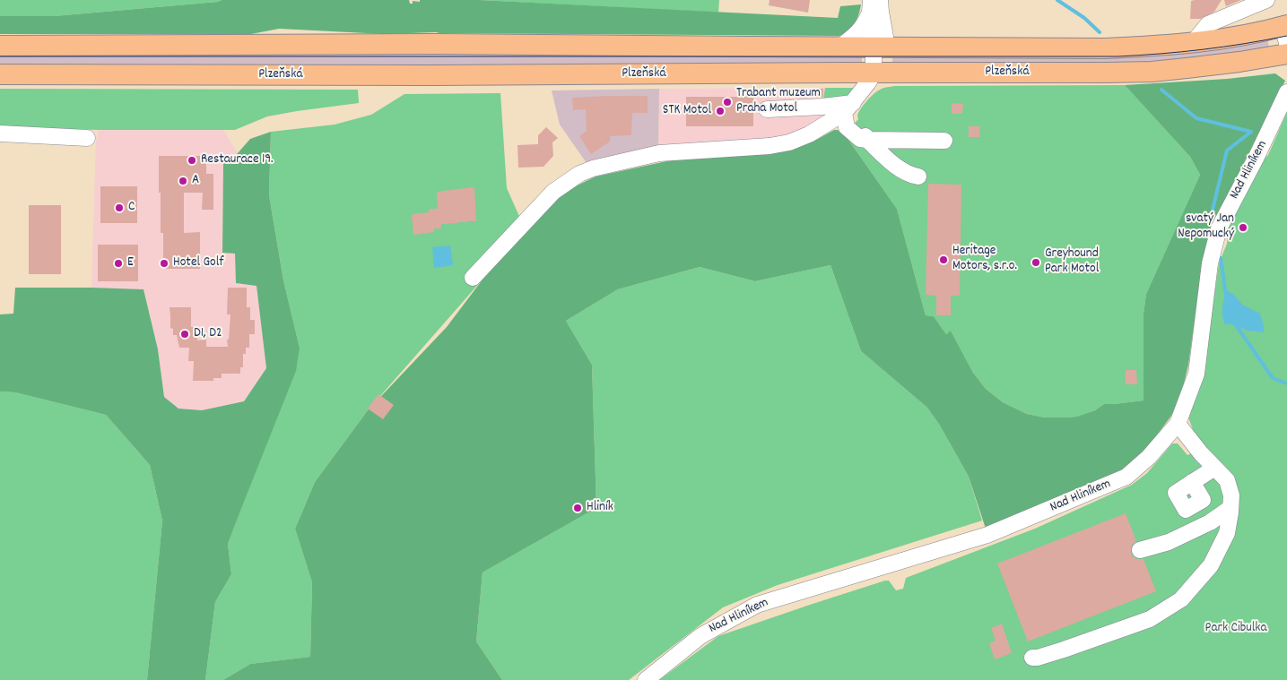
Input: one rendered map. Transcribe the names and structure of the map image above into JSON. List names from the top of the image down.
{
  "streets": {
    "main road": ["Plzeňská"],
    "street": ["Nad Hliníkem"]
  },
  "parks": ["Park Cibulka"],
  "places": [
    "Trabant muzeum Praha Motol",
    "STK Motol",
    "Restaurace 19.",
    "A",
    "C",
    "svatý Jan Nepomucký",
    "Heritage Motors, s.r.o.",
    "Greyhound Park Motol",
    "E",
    "Hotel Golf",
    "D1, D2",
    "Hliník"
  ]
}
